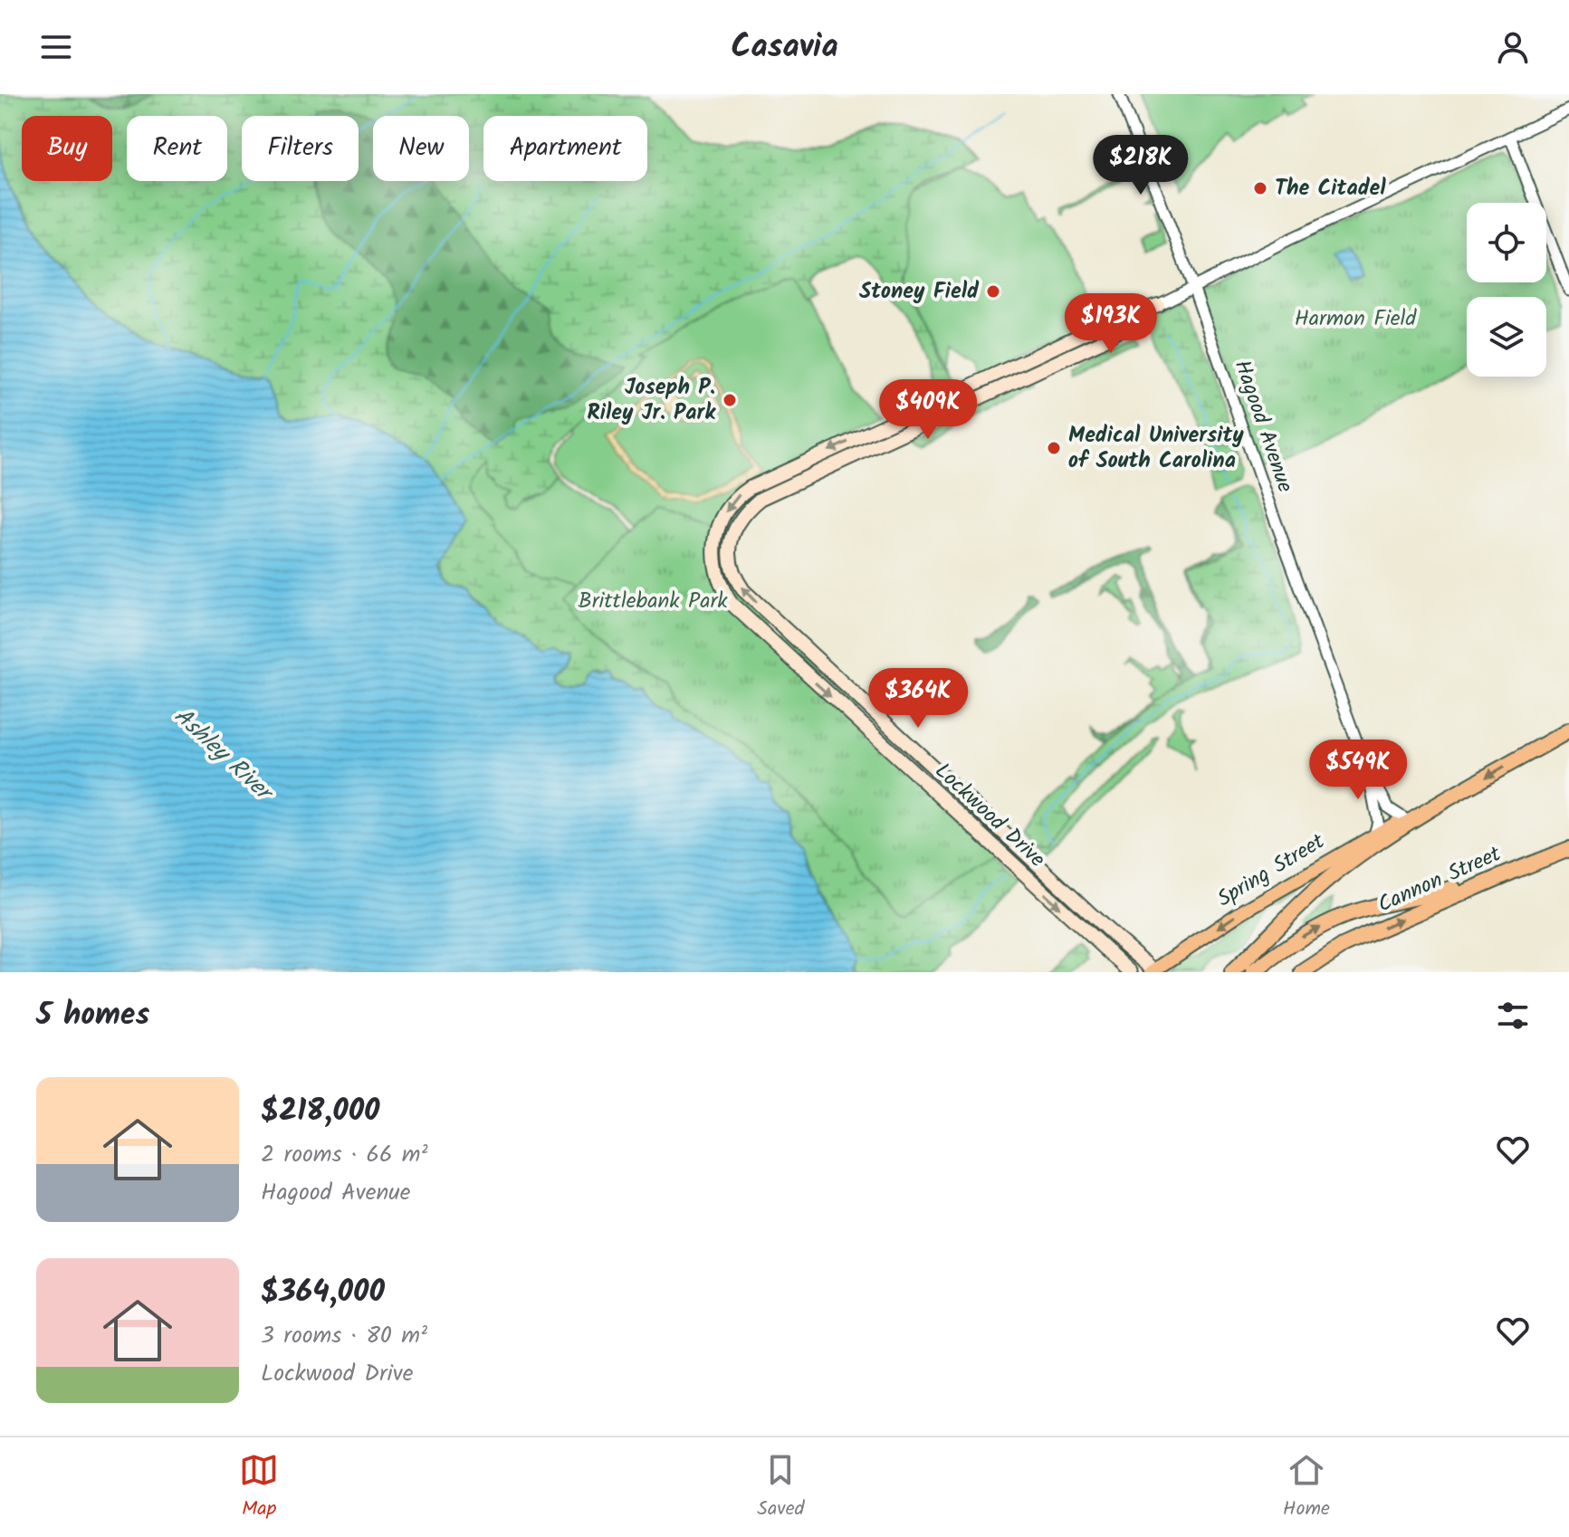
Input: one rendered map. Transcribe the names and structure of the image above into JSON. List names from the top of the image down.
{
  "streets": {
    "highway": ["Spring Street", "Cannon Street"],
    "main road": ["Lockwood Drive"],
    "street": ["Hagood Avenue"]
  },
  "crossings": [
    ["Hagood Avenue", "Spring Street"],
    ["Lockwood Drive", "Spring Street"]
  ],
  "water": ["Ashley River"],
  "parks": ["Harmon Field", "Brittlebank Park"],
  "places": [
    "The Citadel",
    "Stoney Field",
    "Joseph P. Riley Jr. Park",
    "Medical University of South Carolina"
  ],
  "page": {
    "header": "Casavia",
    "chip": [
      "Buy",
      "Rent",
      "Filters",
      "New",
      "Apartment"
    ],
    "price": [
      "$218K",
      "$193K",
      "$409K",
      "$364K",
      "$549K"
    ],
    "heading": "5 homes",
    "list": [
      {
        "name": "$218,000",
        "note": "2 rooms · 66 m² · Hagood Avenue"
      },
      {
        "name": "$364,000",
        "note": "3 rooms · 80 m² · Lockwood Drive"
      }
    ],
    "tabs": ["Map", "Saved", "Home"]
  }
}
